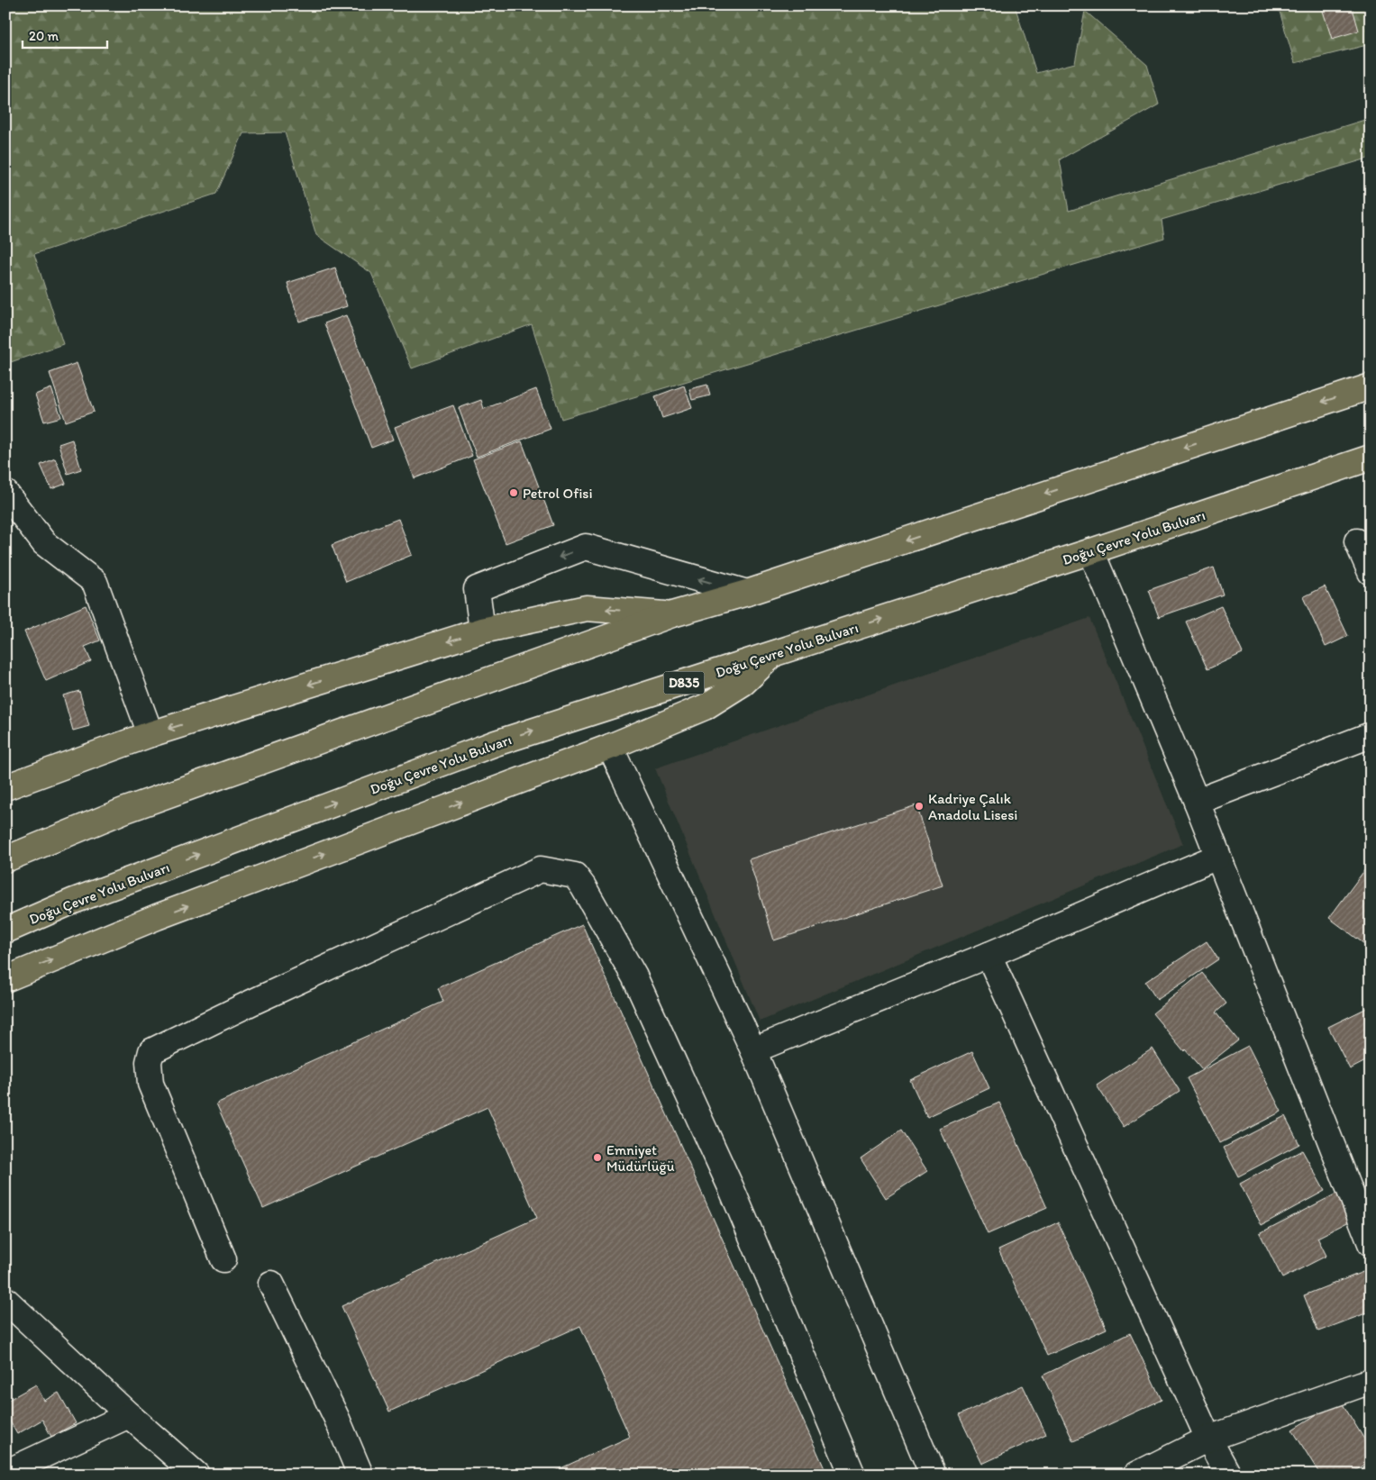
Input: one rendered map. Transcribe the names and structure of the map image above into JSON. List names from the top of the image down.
{
  "streets": {
    "highway": ["Doğu Çevre Yolu Bulvarı", "D835"]
  },
  "places": ["Petrol Ofisi", "Kadriye Çalık Anadolu Lisesi", "Emniyet Müdürlüğü"],
  "scale_bar": "20 m"
}
